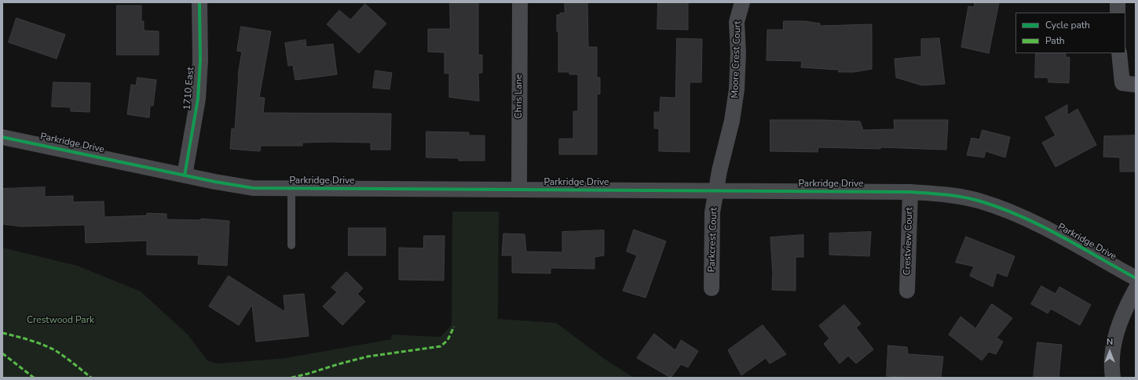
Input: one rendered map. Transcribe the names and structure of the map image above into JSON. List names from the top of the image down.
{
  "streets": {
    "street": [
      "Moore Crest Court",
      "1710 East",
      "Chris Lane",
      "Parkridge Drive",
      "Parkcrest Court",
      "Crestview Court"
    ]
  },
  "crossings": [
    ["Moore Crest Court", "Parkridge Drive"],
    ["Moore Crest Court", "Parkcrest Court"],
    ["1710 East", "Parkridge Drive"],
    ["Chris Lane", "Parkridge Drive"],
    ["Parkridge Drive", "Parkcrest Court"],
    ["Parkridge Drive", "Crestview Court"]
  ],
  "parks": ["Crestwood Park"],
  "legend": ["Cycle path", "Path"],
  "north": "top"
}
